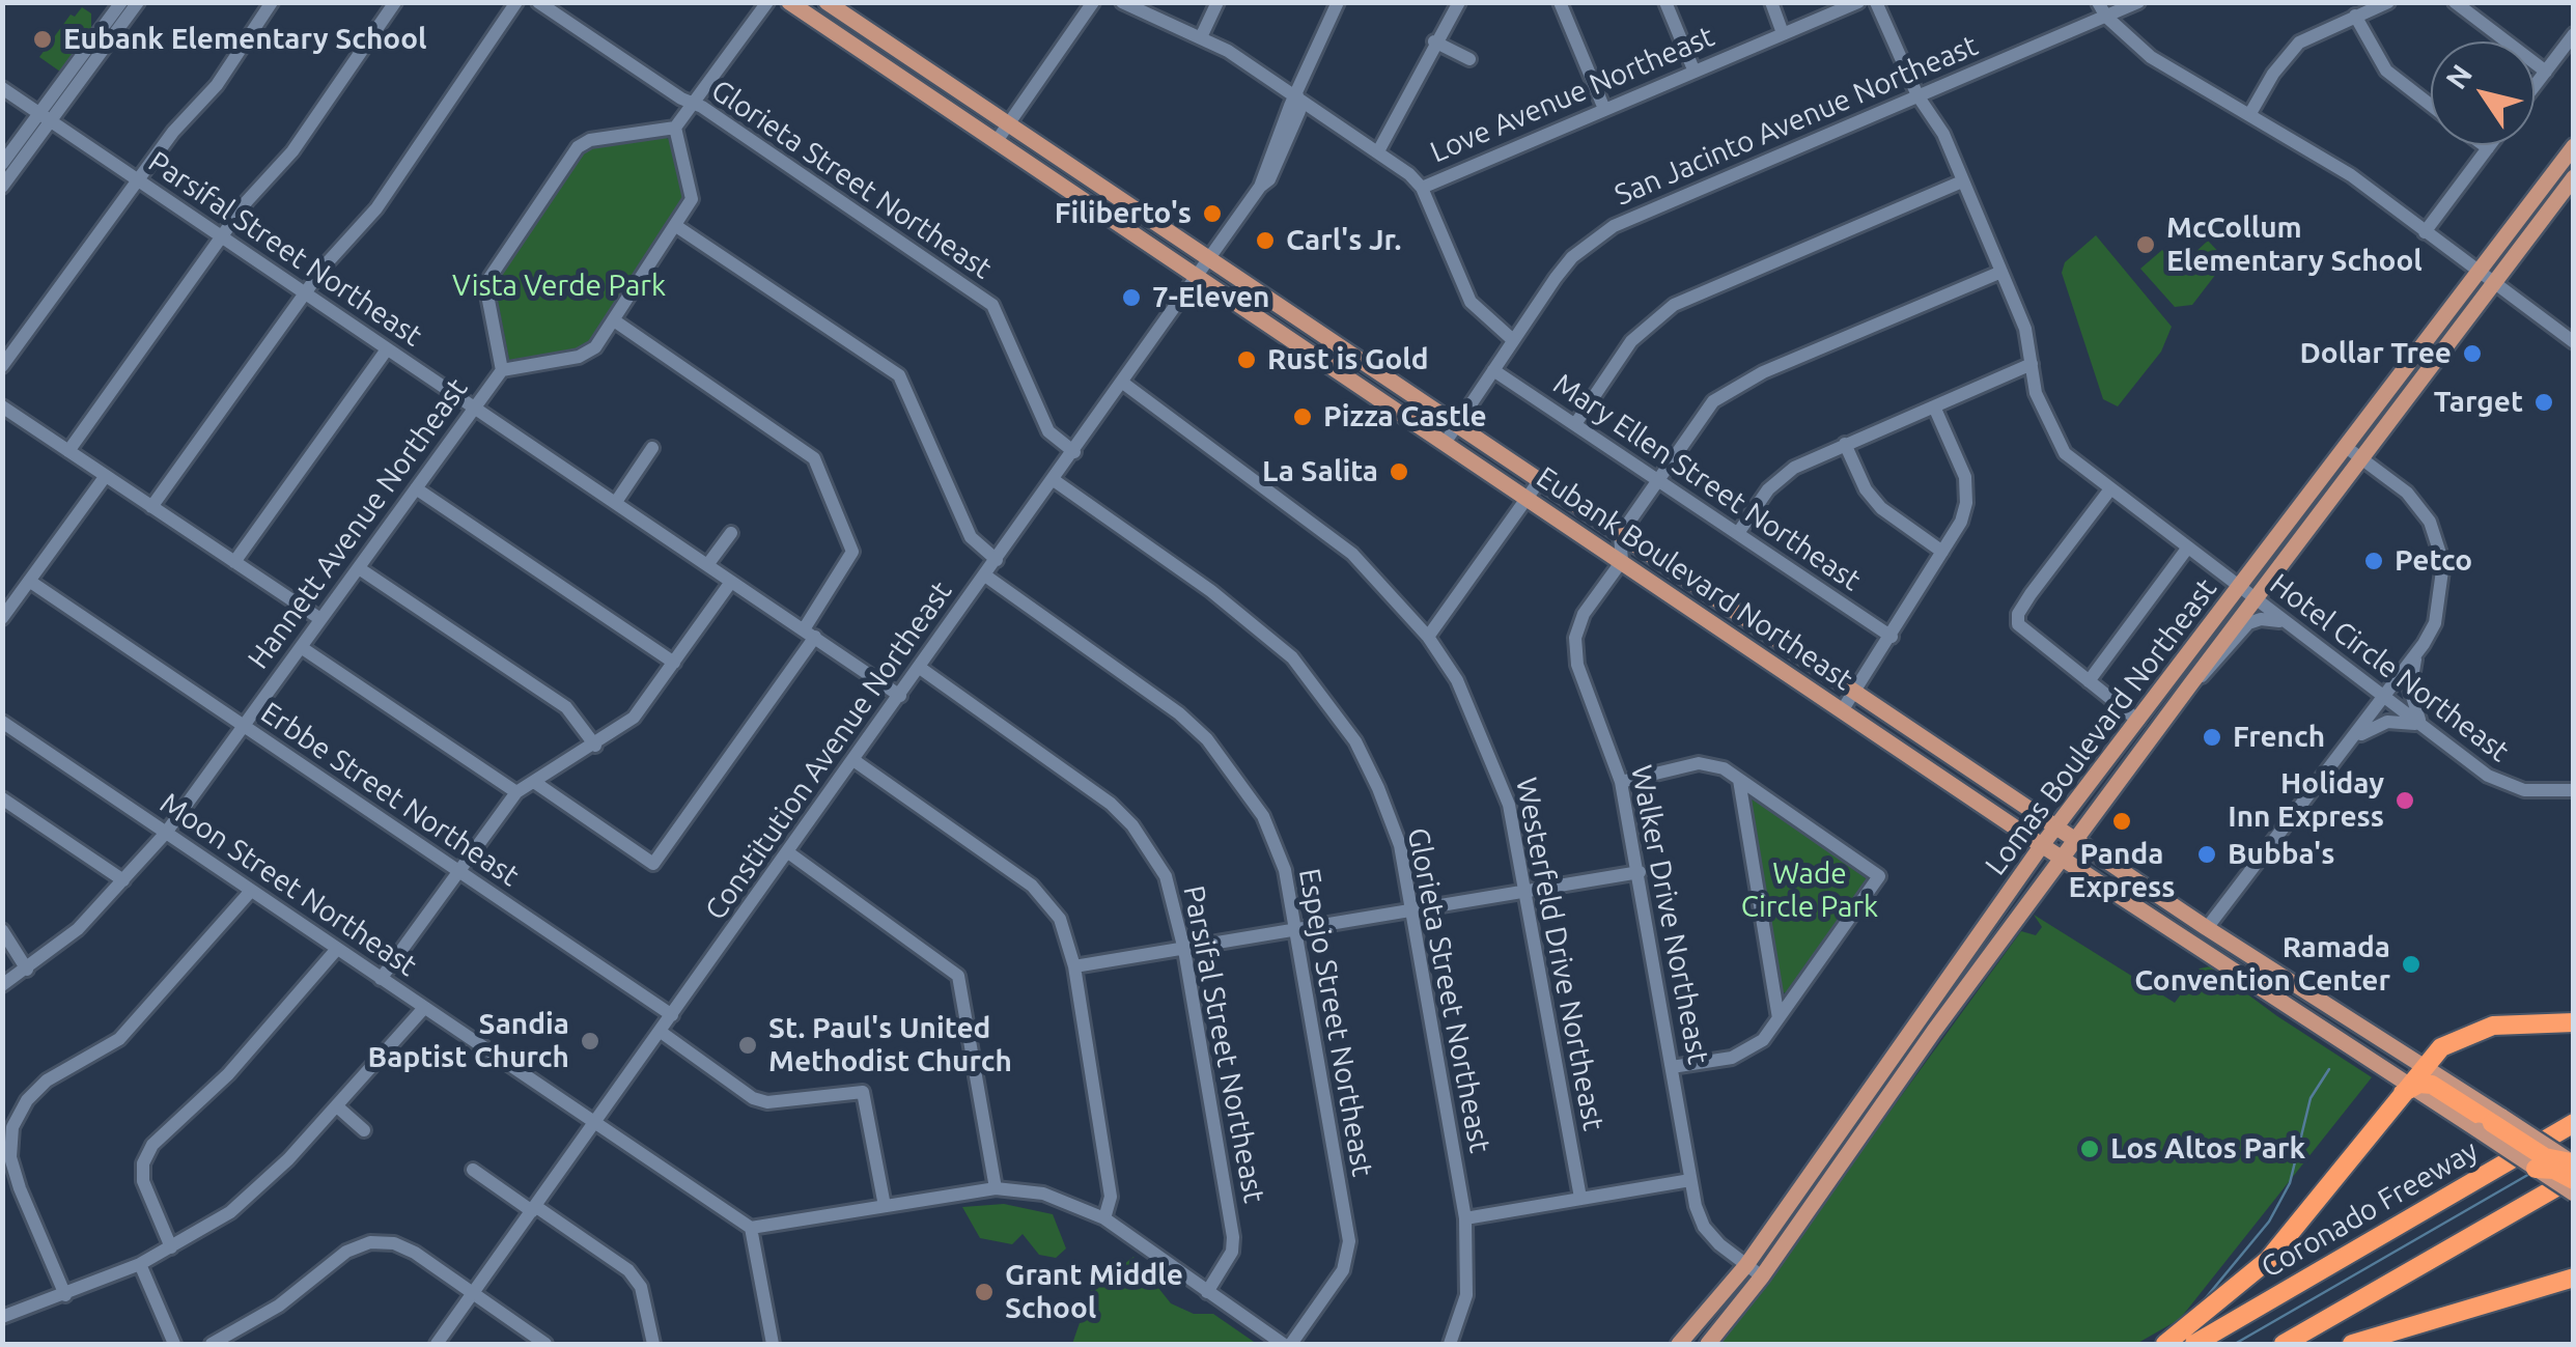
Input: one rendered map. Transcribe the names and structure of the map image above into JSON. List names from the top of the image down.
{
  "streets": {
    "highway": ["Coronado Freeway"],
    "main road": ["Eubank Boulevard Northeast", "Lomas Boulevard Northeast"],
    "street": [
      "Love Avenue Northeast",
      "San Jacinto Avenue Northeast",
      "Glorieta Street Northeast",
      "Parsifal Street Northeast",
      "Mary Ellen Street Northeast",
      "Hannett Avenue Northeast",
      "Hotel Circle Northeast",
      "Constitution Avenue Northeast",
      "Erbbe Street Northeast",
      "Moon Street Northeast",
      "Walker Drive Northeast",
      "Westerfeld Drive Northeast",
      "Espejo Street Northeast"
    ]
  },
  "crossings": [
    ["San Jacinto Avenue Northeast", "Mary Ellen Street Northeast"],
    ["San Jacinto Avenue Northeast", "Eubank Boulevard Northeast"],
    ["San Jacinto Avenue Northeast", "Hotel Circle Northeast"],
    ["Glorieta Street Northeast", "Constitution Avenue Northeast"],
    ["Parsifal Street Northeast", "Hannett Avenue Northeast"],
    ["Parsifal Street Northeast", "Constitution Avenue Northeast"],
    ["Hannett Avenue Northeast", "Erbbe Street Northeast"],
    ["Hannett Avenue Northeast", "Moon Street Northeast"],
    ["Eubank Boulevard Northeast", "Lomas Boulevard Northeast"],
    ["Eubank Boulevard Northeast", "Constitution Avenue Northeast"],
    ["Eubank Boulevard Northeast", "Walker Drive Northeast"],
    ["Hotel Circle Northeast", "Lomas Boulevard Northeast"],
    ["Lomas Boulevard Northeast", "Walker Drive Northeast"],
    ["Constitution Avenue Northeast", "Erbbe Street Northeast"],
    ["Constitution Avenue Northeast", "Moon Street Northeast"],
    ["Constitution Avenue Northeast", "Westerfeld Drive Northeast"],
    ["Constitution Avenue Northeast", "Espejo Street Northeast"]
  ],
  "parks": ["Vista Verde Park", "Wade Circle Park"],
  "places": [
    "Eubank Elementary School",
    "Filiberto's",
    "Carl's Jr.",
    "McCollum Elementary School",
    "7-Eleven",
    "Dollar Tree",
    "Rust is Gold",
    "Target",
    "Pizza Castle",
    "La Salita",
    "Petco",
    "French",
    "Holiday Inn Express",
    "Panda Express",
    "Bubba's",
    "Ramada Convention Center",
    "Sandia Baptist Church",
    "St. Paul's United Methodist Church",
    "Los Altos Park",
    "Grant Middle School"
  ],
  "north": "top left"
}
